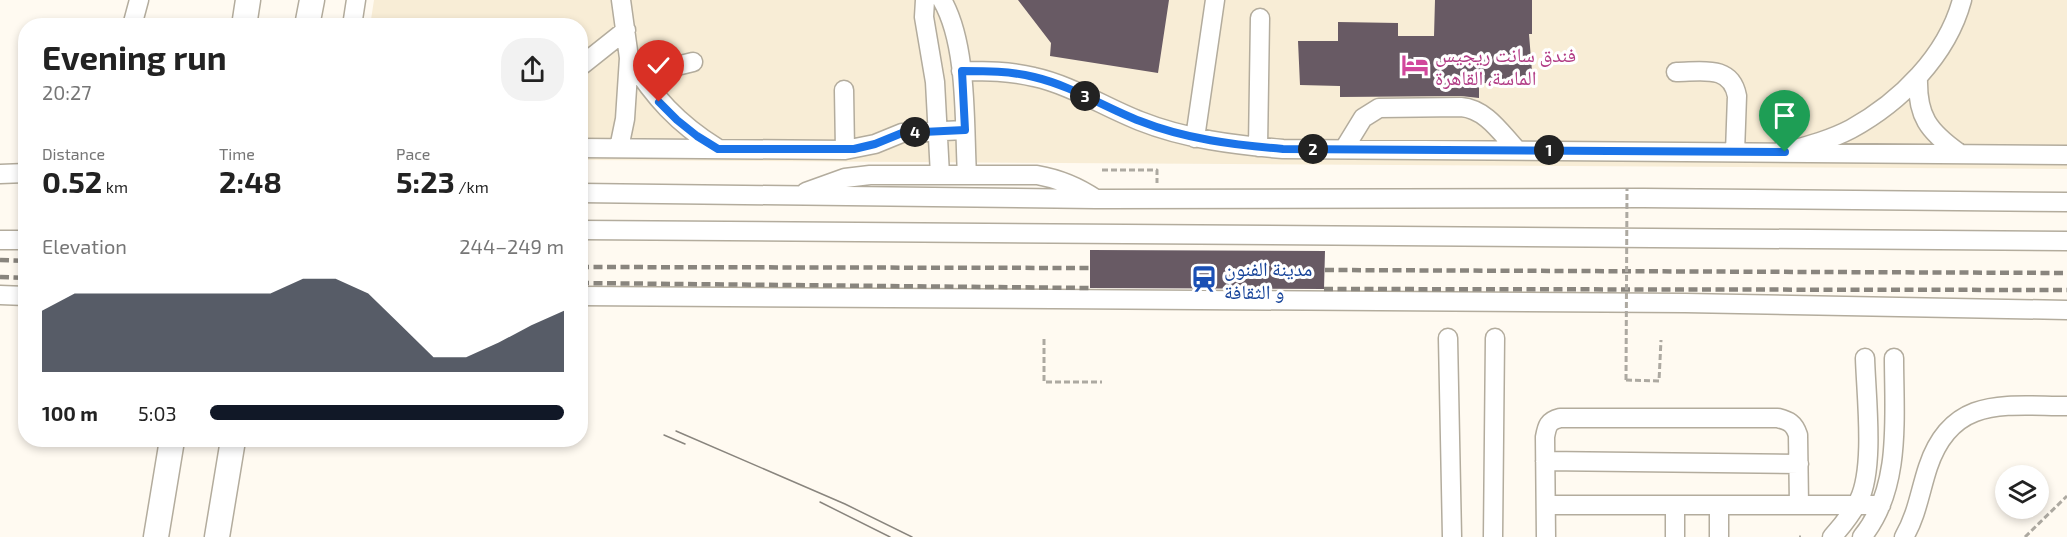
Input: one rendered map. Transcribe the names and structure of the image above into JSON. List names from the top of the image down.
{
  "places": {
    "hotel": ["فندق سانت ريجيس الماسة، القاهرة"],
    "station": ["مدينة الفنون و الثقافة"]
  },
  "page": {
    "heading": ["Evening run", "20:27"],
    "pins": [
      "3",
      "4",
      "2",
      "1"
    ],
    "stats": [
      ["Distance", "0.52 km"],
      ["Time", "2:48"],
      ["Pace", "5:23 /km"]
    ],
    "chart": ["Elevation", "244–249 m"],
    "list": [
      {
        "name": "100 m",
        "note": "5:03"
      }
    ]
  }
}
